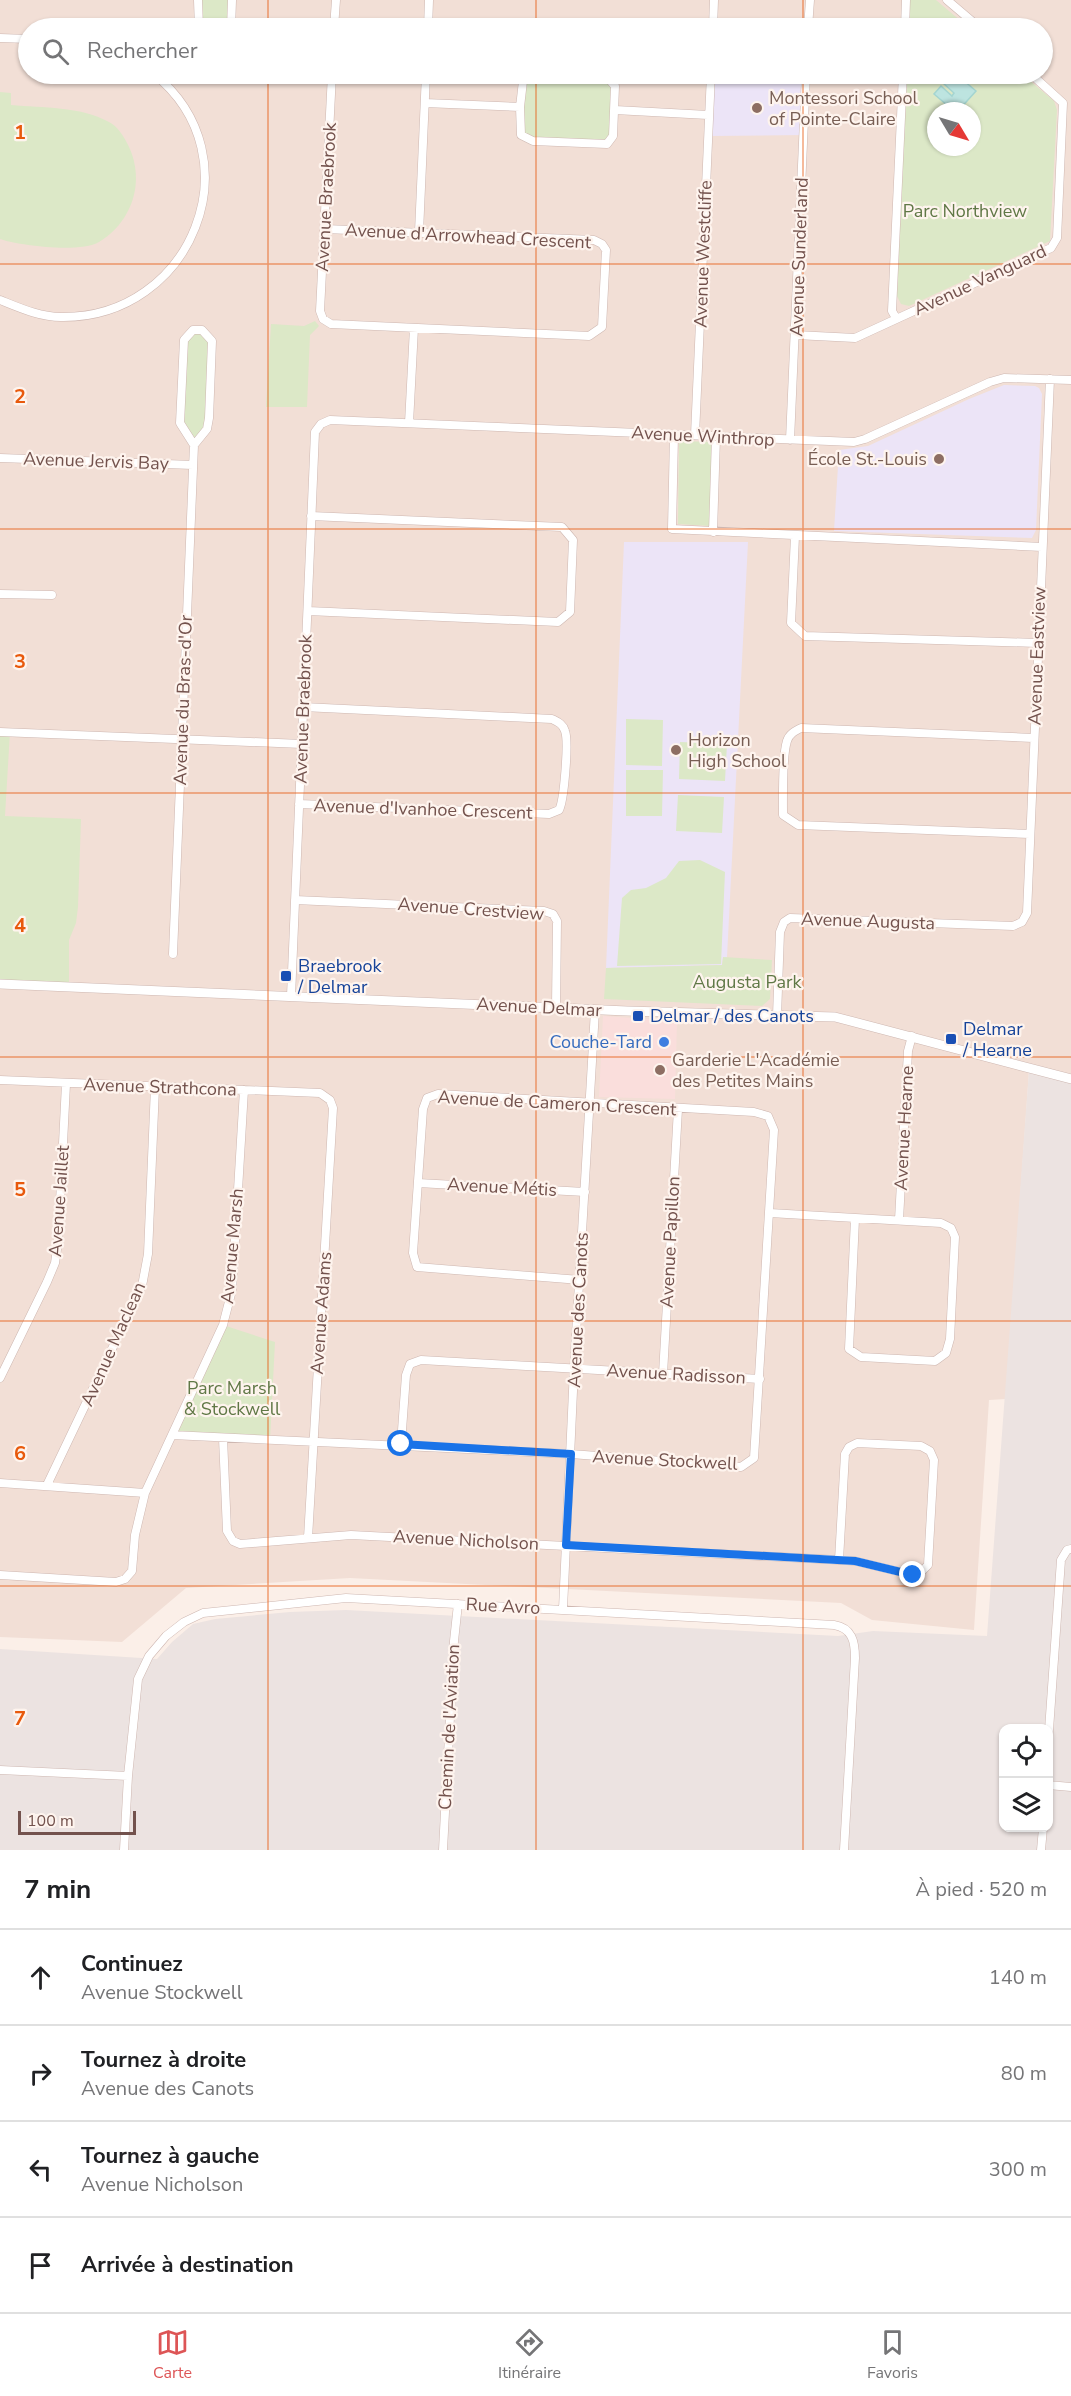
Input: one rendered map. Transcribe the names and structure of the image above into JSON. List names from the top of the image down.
{
  "streets": {
    "street": [
      "Avenue Braebrook",
      "Avenue d'Arrowhead Crescent",
      "Avenue Westcliffe",
      "Avenue Sunderland",
      "Avenue Vanguard",
      "Avenue Winthrop",
      "Avenue Jervis Bay",
      "Avenue Eastview",
      "Avenue du Bras-d'Or",
      "Avenue d'Ivanhoe Crescent",
      "Avenue Crestview",
      "Avenue Augusta",
      "Avenue Delmar",
      "Avenue Strathcona",
      "Avenue de Cameron Crescent",
      "Avenue Hearne",
      "Avenue Métis",
      "Avenue Jaillet",
      "Avenue Papillon",
      "Avenue Marsh",
      "Avenue des Canots",
      "Avenue Adams",
      "Avenue Maclean",
      "Avenue Radisson",
      "Avenue Stockwell",
      "Avenue Nicholson",
      "Rue Avro",
      "Chemin de l'Aviation"
    ]
  },
  "crossings": [
    ["Avenue Braebrook", "Avenue d'Arrowhead Crescent"],
    ["Avenue Braebrook", "Avenue Winthrop"],
    ["Avenue Braebrook", "Avenue d'Ivanhoe Crescent"],
    ["Avenue Braebrook", "Avenue Crestview"],
    ["Avenue Braebrook", "Avenue Delmar"],
    ["Avenue Westcliffe", "Avenue Winthrop"],
    ["Avenue Sunderland", "Avenue Vanguard"],
    ["Avenue Sunderland", "Avenue Winthrop"],
    ["Avenue Winthrop", "Avenue Eastview"],
    ["Avenue Jervis Bay", "Avenue du Bras-d'Or"],
    ["Avenue Eastview", "Avenue Augusta"],
    ["Avenue Crestview", "Avenue Delmar"],
    ["Avenue Augusta", "Avenue Delmar"],
    ["Avenue Delmar", "Avenue Hearne"],
    ["Avenue Delmar", "Avenue des Canots"],
    ["Avenue Strathcona", "Avenue Jaillet"],
    ["Avenue Strathcona", "Avenue Marsh"],
    ["Avenue Strathcona", "Avenue Adams"],
    ["Avenue Strathcona", "Avenue Maclean"],
    ["Avenue de Cameron Crescent", "Avenue Métis"],
    ["Avenue de Cameron Crescent", "Avenue Papillon"],
    ["Avenue de Cameron Crescent", "Avenue des Canots"],
    ["Avenue de Cameron Crescent", "Avenue Radisson"],
    ["Avenue Métis", "Avenue des Canots"],
    ["Avenue Papillon", "Avenue Radisson"],
    ["Avenue Marsh", "Avenue Stockwell"],
    ["Avenue des Canots", "Avenue Radisson"],
    ["Avenue des Canots", "Avenue Stockwell"],
    ["Avenue des Canots", "Avenue Nicholson"],
    ["Avenue des Canots", "Rue Avro"],
    ["Avenue Adams", "Avenue Stockwell"],
    ["Avenue Adams", "Avenue Nicholson"],
    ["Avenue Radisson", "Avenue Stockwell"],
    ["Avenue Stockwell", "Avenue Nicholson"],
    ["Rue Avro", "Chemin de l'Aviation"]
  ],
  "parks": ["Parc Northview", "Augusta Park", "Parc Marsh & Stockwell"],
  "places": {
    "other": [
      "Montessori School of Pointe-Claire",
      "École St.-Louis",
      "Horizon High School",
      "Couche-Tard",
      "Garderie L'Académie des Petites Mains"
    ],
    "transit": ["Braebrook / Delmar", "Delmar / des Canots", "Delmar / Hearne"]
  },
  "scale_bar": "100 m",
  "north": "bottom right",
  "page": {
    "search": "Rechercher",
    "scale": "100 m",
    "heading": ["7 min", "À pied · 520 m"],
    "list": [
      ["Continuez", "Avenue Stockwell", "140 m"],
      ["Tournez à droite", "Avenue des Canots", "80 m"],
      ["Tournez à gauche", "Avenue Nicholson", "300 m"],
      "Arrivée à destination"
    ],
    "nav": ["Carte", "Itinéraire", "Favoris"]
  },
  "grid": {
    "rows": [
      "1",
      "2",
      "3",
      "4",
      "5",
      "6",
      "7"
    ]
  }
}
